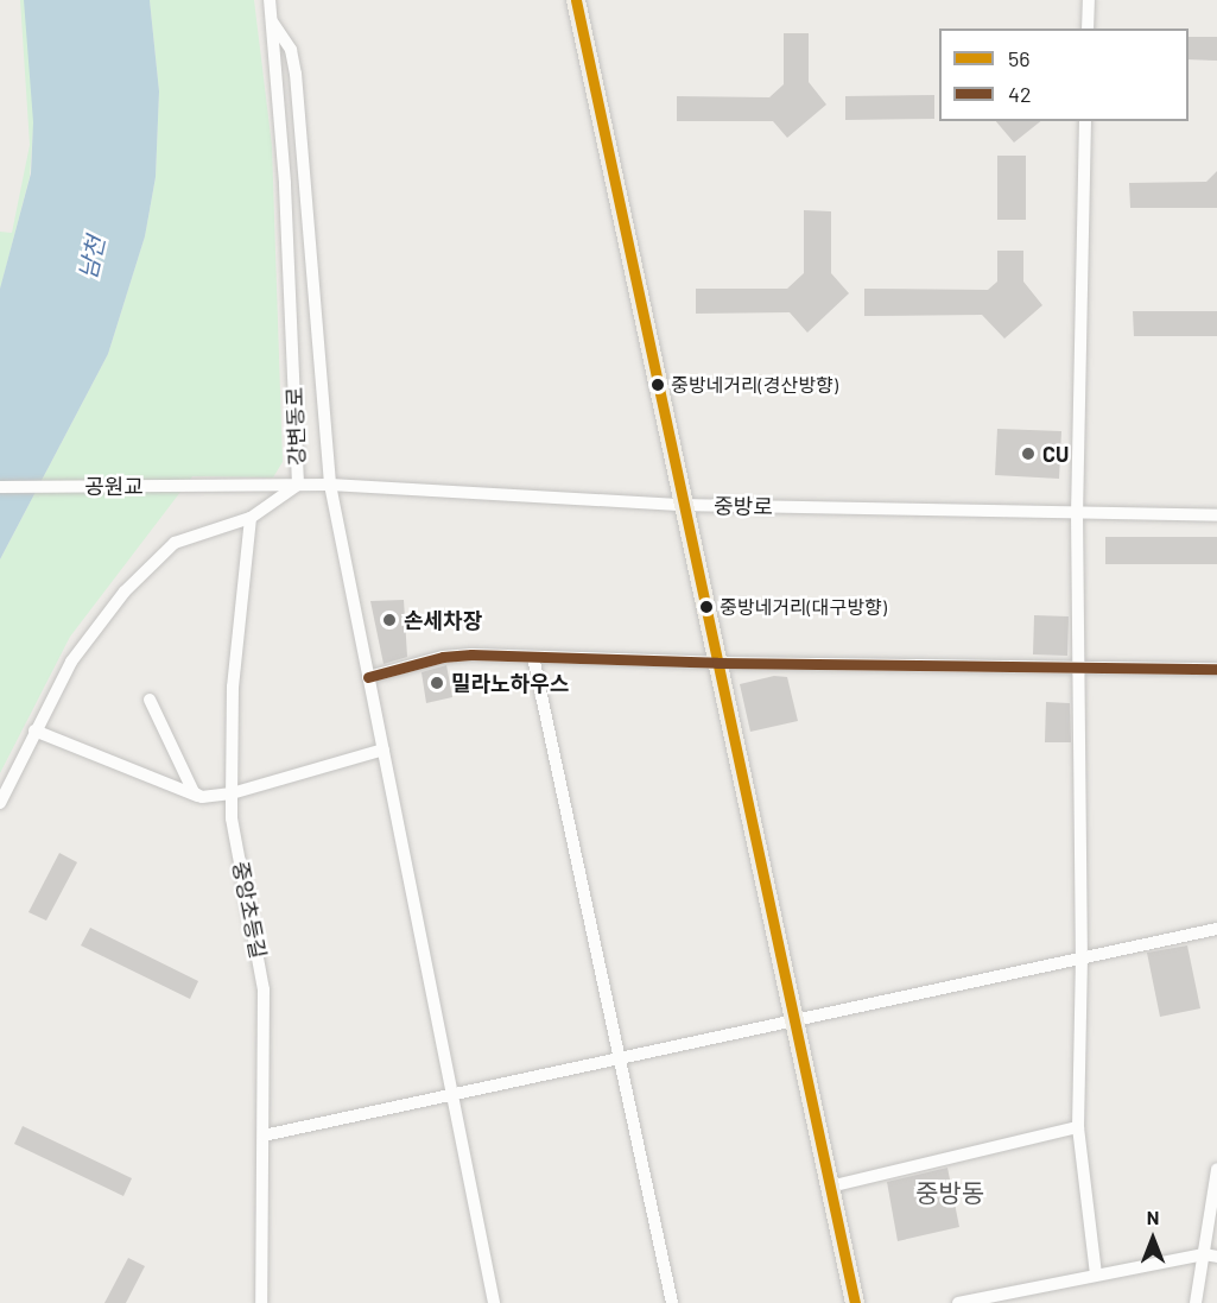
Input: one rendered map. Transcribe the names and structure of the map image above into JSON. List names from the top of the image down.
{
  "streets": {
    "street": [
      "강변동로",
      "공원교",
      "중방로",
      "중앙초등길"
    ]
  },
  "crossings": [
    ["강변동로", "중방로"],
    ["강변동로", "중앙초등길"],
    ["공원교", "중방로"]
  ],
  "districts": ["중방동"],
  "water": ["남천"],
  "places": [
    "중방네거리(경산방향)",
    "CU",
    "중방네거리(대구방향)",
    "손세차장",
    "밀라노하우스"
  ],
  "lines": ["transit line 56", "transit line 42"],
  "legend": ["56", "42"],
  "north": "top"
}
